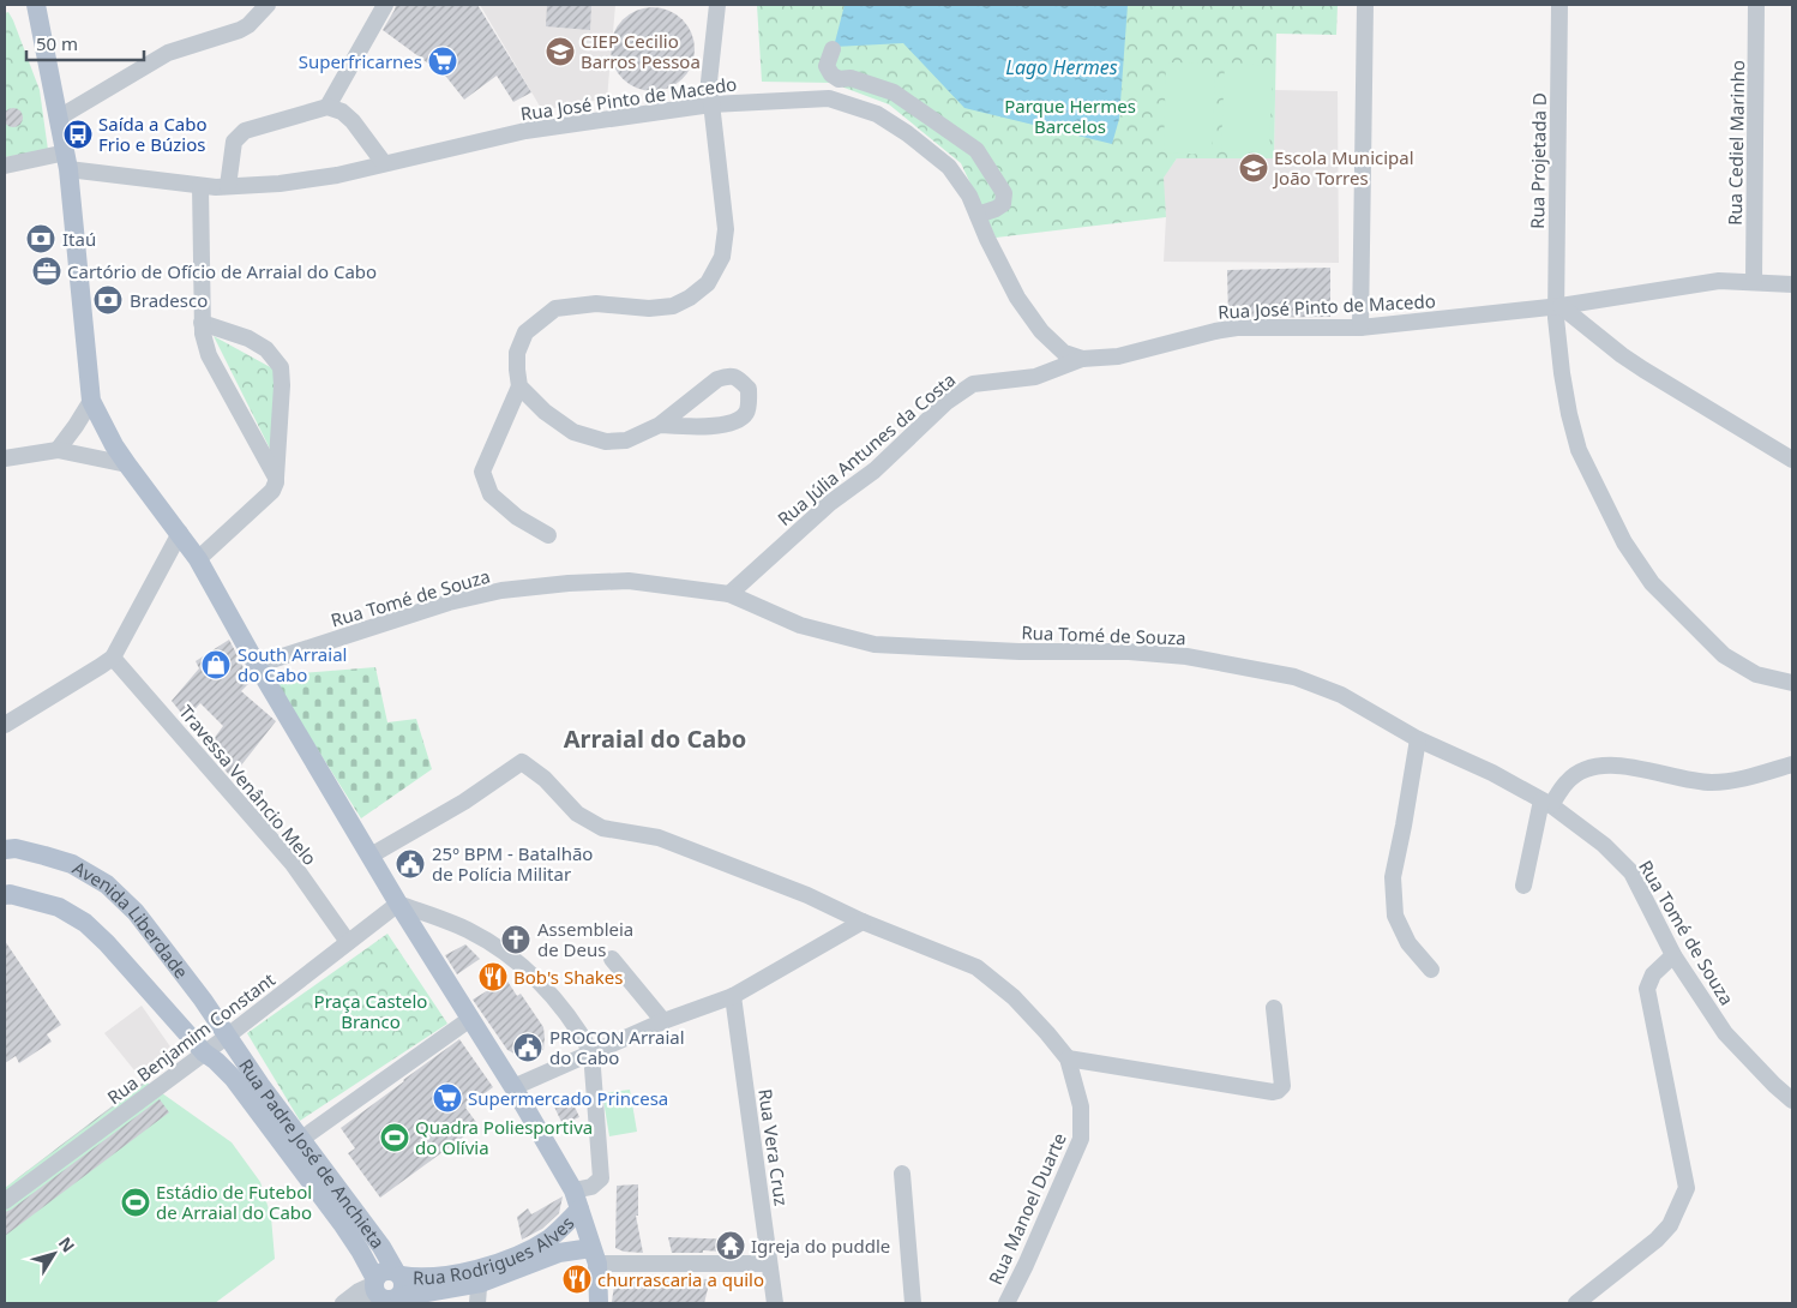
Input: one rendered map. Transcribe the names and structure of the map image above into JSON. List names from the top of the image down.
{
  "streets": {
    "main road": ["Avenida Liberdade", "Rua Padre José de Anchieta", "Rua Rodrigues Alves"],
    "street": [
      "Rua José Pinto de Macedo",
      "Rua Cediel Marinho",
      "Rua Projetada D",
      "Rua Júlia Antunes da Costa",
      "Rua Tomé de Souza",
      "Travessa Venâncio Melo",
      "Rua Benjamim Constant",
      "Rua Vera Cruz",
      "Rua Manoel Duarte"
    ]
  },
  "crossings": [
    ["Rua José Pinto de Macedo", "Rua Cediel Marinho"],
    ["Rua José Pinto de Macedo", "Rua Projetada D"],
    ["Rua José Pinto de Macedo", "Rua Júlia Antunes da Costa"],
    ["Rua Júlia Antunes da Costa", "Rua Tomé de Souza"],
    ["Travessa Venâncio Melo", "Rua Benjamim Constant"],
    ["Avenida Liberdade", "Rua Benjamim Constant"],
    ["Avenida Liberdade", "Rua Padre José de Anchieta"],
    ["Rua Benjamim Constant", "Rua Padre José de Anchieta"],
    ["Rua Vera Cruz", "Rua Rodrigues Alves"],
    ["Rua Padre José de Anchieta", "Rua Rodrigues Alves"]
  ],
  "districts": ["Arraial do Cabo"],
  "water": ["Lago Hermes"],
  "parks": ["Parque Hermes Barcelos", "Praça Castelo Branco"],
  "places": {
    "school or university": ["CIEP Cecilio Barros Pessoa", "Escola Municipal João Torres"],
    "supermarket": ["Superfricarnes", "Supermercado Princesa"],
    "bus stop": ["Saída a Cabo Frio e Búzios"],
    "bank": ["Itaú", "Bradesco"],
    "office": ["Cartório de Ofício de Arraial do Cabo"],
    "shop": ["South Arraial do Cabo"],
    "public building": ["25º BPM - Batalhão de Polícia Militar", "PROCON Arraial do Cabo"],
    "church": ["Assembleia de Deus"],
    "restaurant": ["Bob's Shakes", "churrascaria a quilo"],
    "sports": ["Quadra Poliesportiva do Olívia", "Estádio de Futebol de Arraial do Cabo"],
    "temple": ["Igreja do puddle"]
  },
  "scale_bar": "50 m",
  "north": "top right"
}
